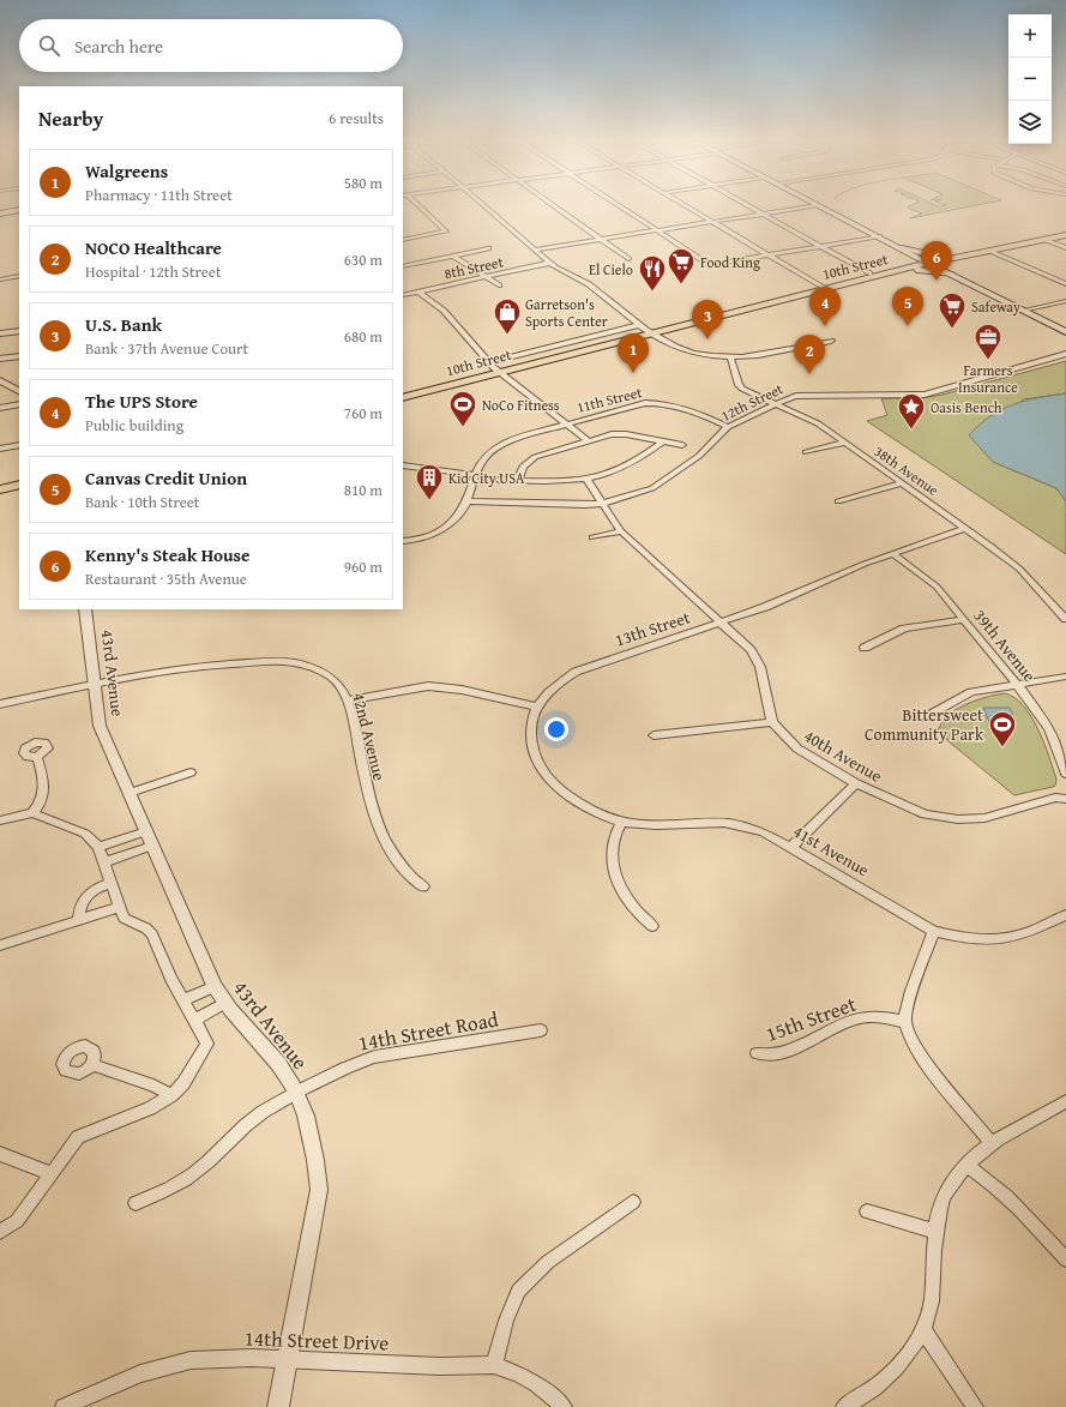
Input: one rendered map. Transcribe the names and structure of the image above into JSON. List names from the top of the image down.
{
  "streets": {
    "main road": ["10th Street"],
    "street": [
      "8th Street",
      "11th Street",
      "12th Street",
      "38th Avenue",
      "13th Street",
      "39th Avenue",
      "43rd Avenue",
      "42nd Avenue",
      "40th Avenue",
      "41st Avenue",
      "15th Street",
      "14th Street Road",
      "14th Street Drive"
    ]
  },
  "crossings": [
    ["11th Street", "12th Street"],
    ["12th Street", "38th Avenue"],
    ["38th Avenue", "13th Street"],
    ["13th Street", "39th Avenue"],
    ["13th Street", "41st Avenue"],
    ["43rd Avenue", "42nd Avenue"],
    ["43rd Avenue", "14th Street Road"],
    ["43rd Avenue", "14th Street Drive"]
  ],
  "places": {
    "supermarket": ["Food King", "Safeway"],
    "restaurant": ["El Cielo"],
    "shop": ["Garretson's Sports Center"],
    "office": ["Farmers Insurance"],
    "sports": ["NoCo Fitness", "Bittersweet Community Park"],
    "place": ["Oasis Bench"],
    "building": ["Kid City USA"]
  },
  "page": {
    "map_buttons": ["+", "−"],
    "search": "Search here",
    "heading": ["Nearby", "6 results"],
    "list": [
      {
        "mark": "1",
        "name": "Walgreens",
        "note": "Pharmacy · 11th Street",
        "value": "580 m"
      },
      {
        "mark": "2",
        "name": "NOCO Healthcare",
        "note": "Hospital · 12th Street",
        "value": "630 m"
      },
      {
        "mark": "3",
        "name": "U.S. Bank",
        "note": "Bank · 37th Avenue Court",
        "value": "680 m"
      },
      {
        "mark": "4",
        "name": "The UPS Store",
        "note": "Public building",
        "value": "760 m"
      },
      {
        "mark": "5",
        "name": "Canvas Credit Union",
        "note": "Bank · 10th Street",
        "value": "810 m"
      },
      {
        "mark": "6",
        "name": "Kenny's Steak House",
        "note": "Restaurant · 35th Avenue",
        "value": "960 m"
      }
    ],
    "pins": [
      "6",
      "4",
      "5",
      "3",
      "1",
      "2"
    ]
  }
}
